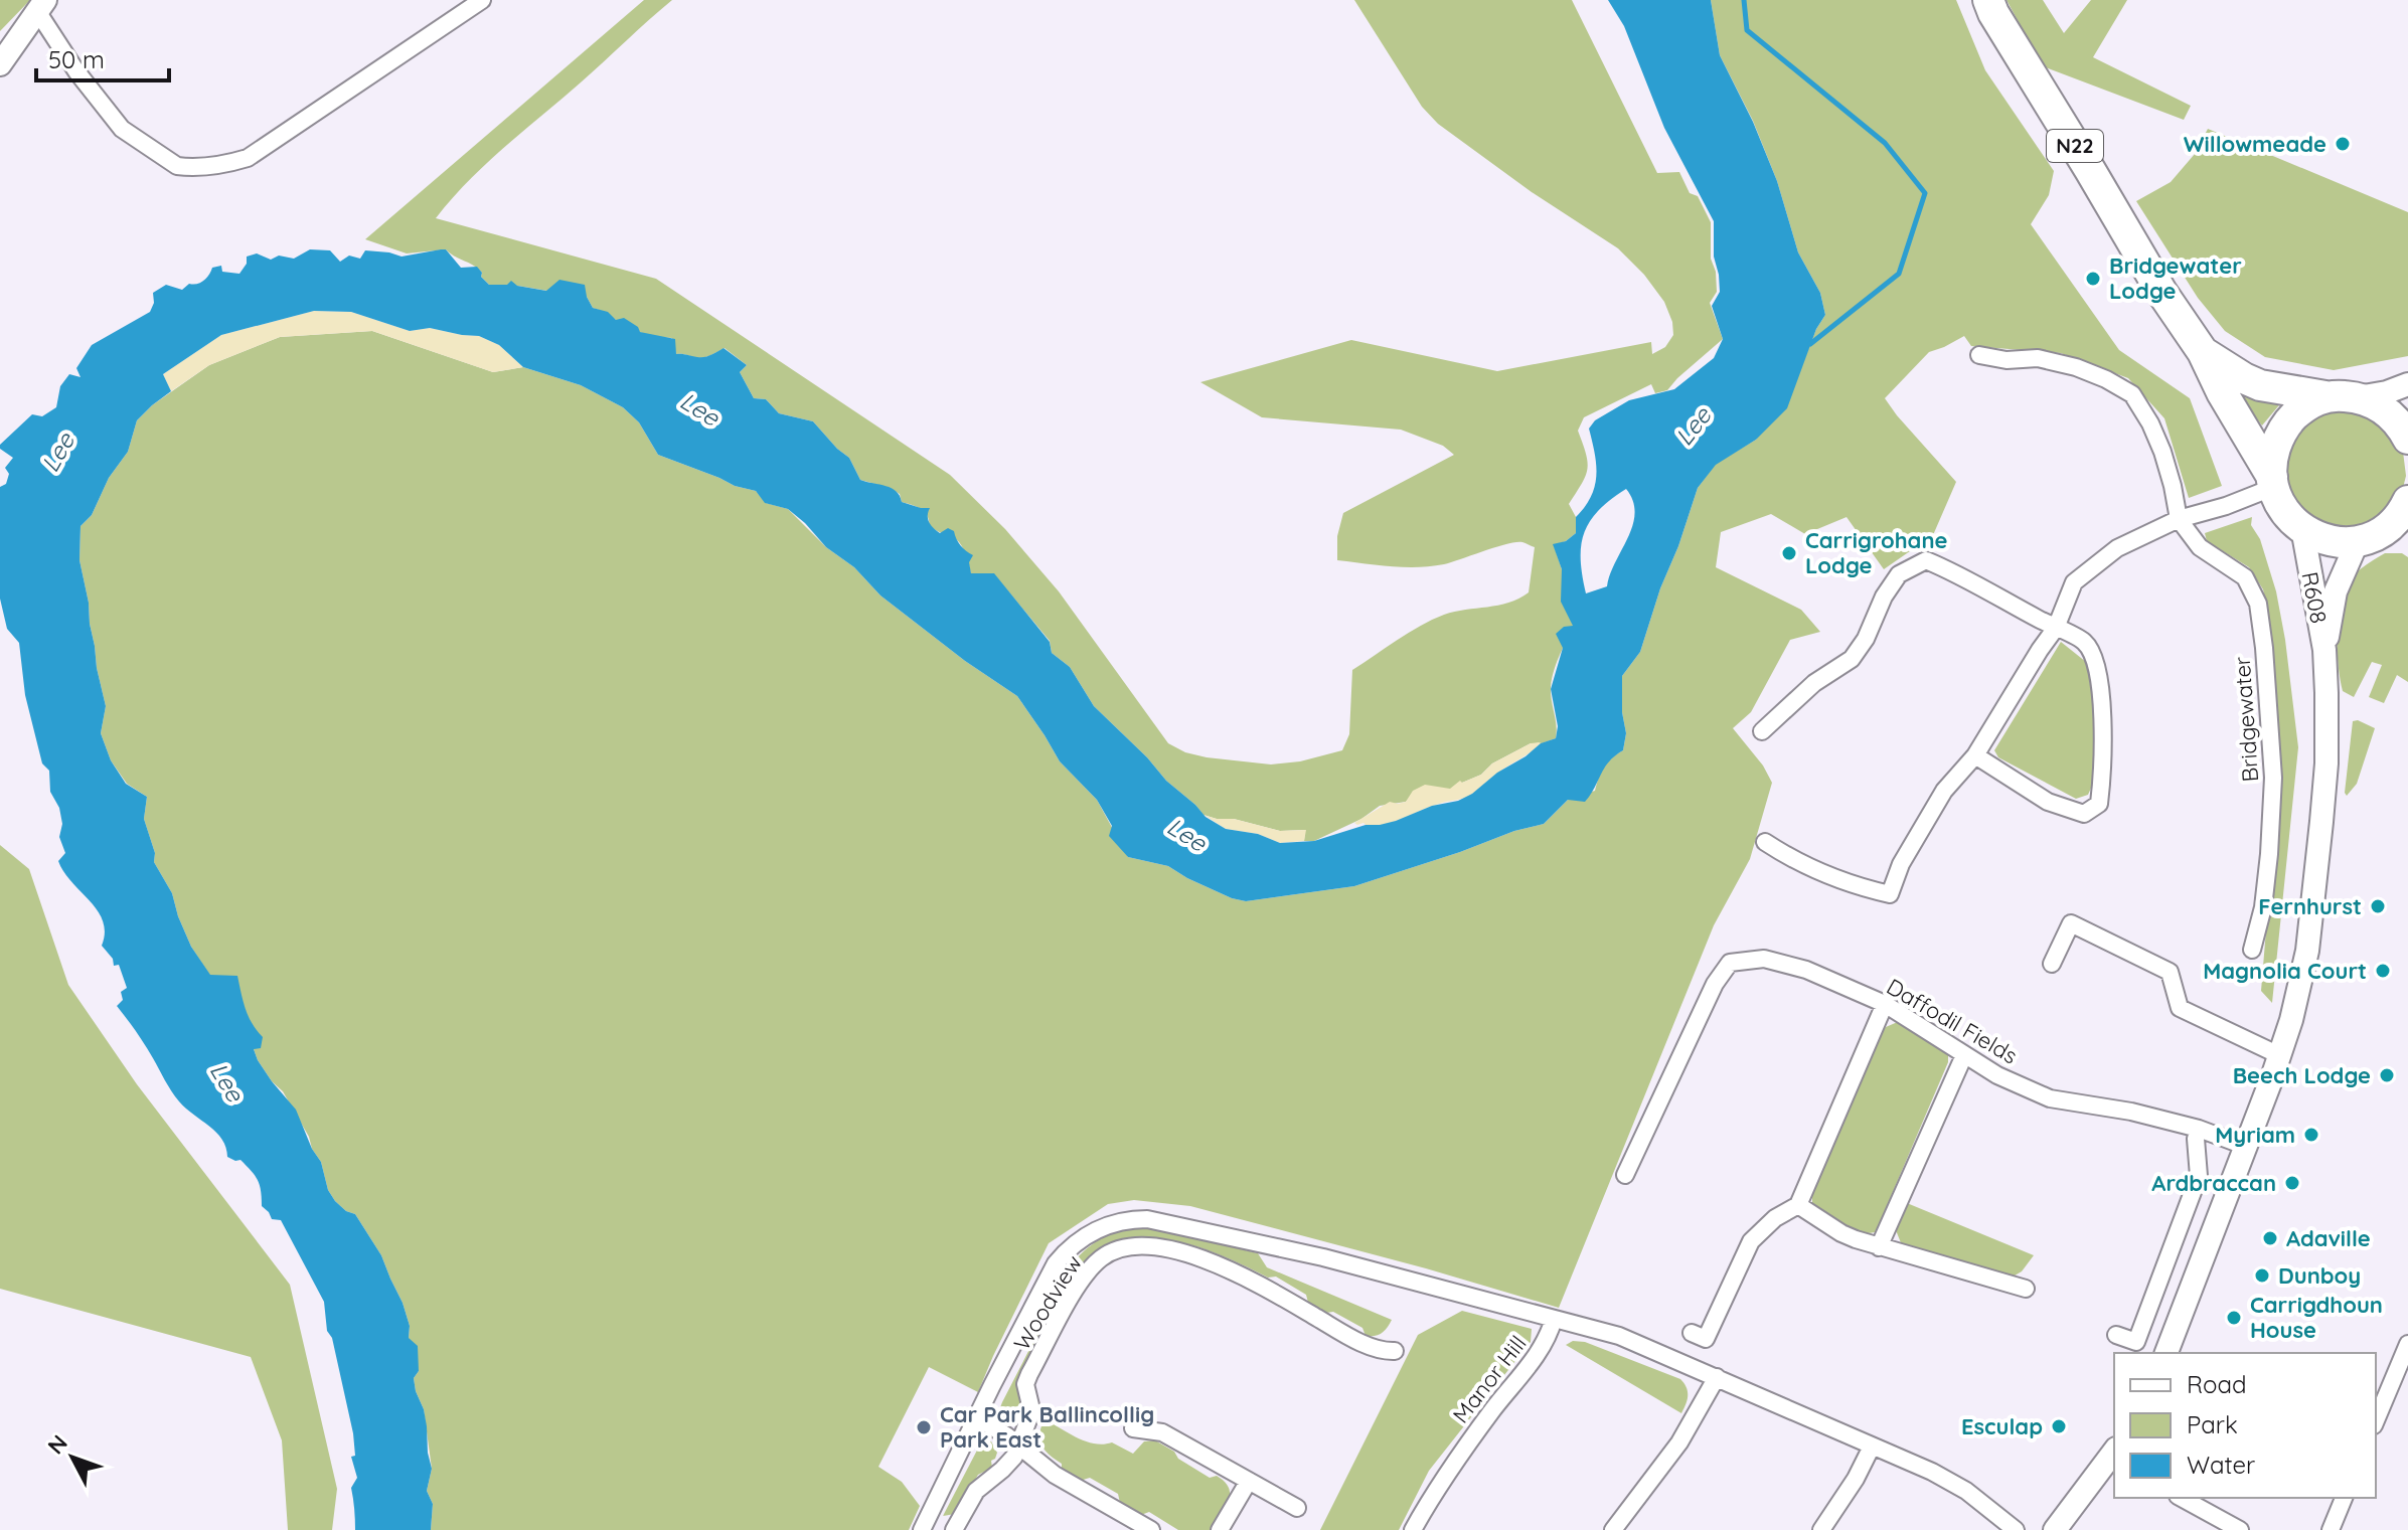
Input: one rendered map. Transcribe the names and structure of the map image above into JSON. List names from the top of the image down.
{
  "streets": {
    "highway": ["N22"],
    "main road": ["R608"],
    "street": [
      "Bridgewater",
      "Daffodil Fields",
      "Woodview",
      "Manor Hill"
    ]
  },
  "crossings": [
    ["N22", "R608"],
    ["R608", "Daffodil Fields"]
  ],
  "water": ["Lee"],
  "places": [
    "Willowmeade",
    "Bridgewater Lodge",
    "Carrigrohane Lodge",
    "Fernhurst",
    "Magnolia Court",
    "Beech Lodge",
    "Myriam",
    "Ardbraccan",
    "Adaville",
    "Dunboy",
    "Carrigdhoun House",
    "Esculap",
    "Car Park Ballincollig Park East"
  ],
  "legend": ["Road", "Park", "Water"],
  "scale_bar": "50 m",
  "north": "top left"
}
